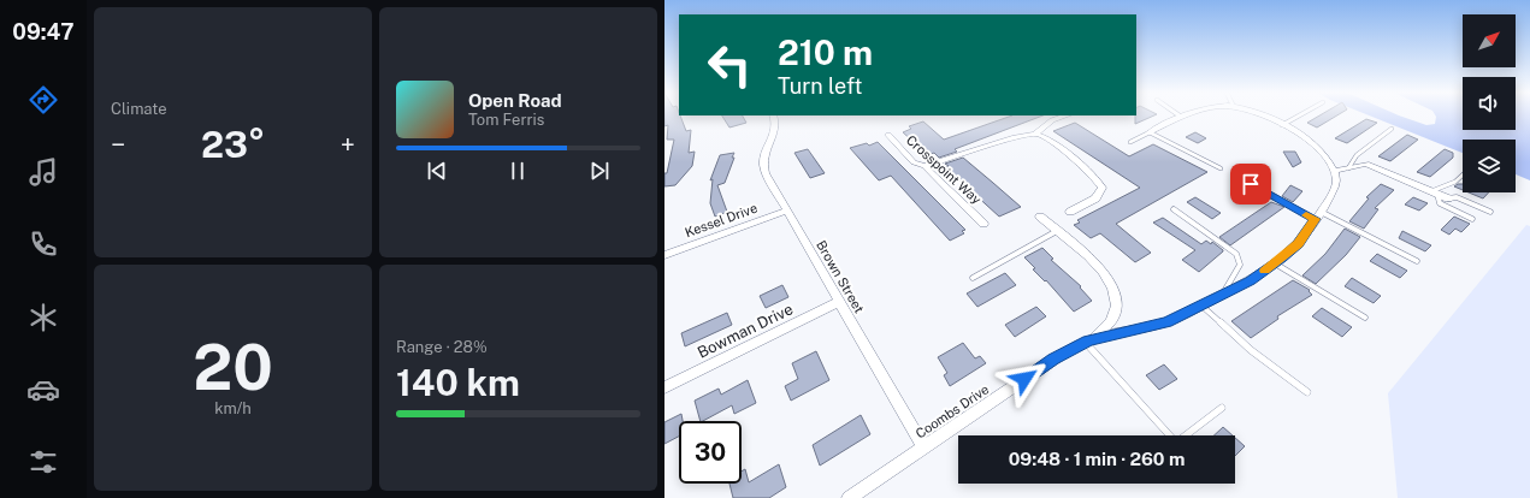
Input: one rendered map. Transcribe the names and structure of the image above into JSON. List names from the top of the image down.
{
  "streets": {
    "street": [
      "Crosspoint Way",
      "Kessel Drive",
      "Brown Street",
      "Bowman Drive",
      "Coombs Drive"
    ]
  },
  "crossings": [
    ["Kessel Drive", "Brown Street"],
    ["Brown Street", "Bowman Drive"],
    ["Brown Street", "Coombs Drive"]
  ],
  "north": "top right",
  "page": {
    "tabs": "09:47",
    "tile": [
      "Climate",
      ["20", "km/h"],
      ["Range · 28%", "140 km"]
    ],
    "turn": ["210 m", "Turn left"],
    "song": ["Open Road", "Tom Ferris"],
    "heat": ["−", "23°", "+"],
    "limit": "30",
    "trip": "09:48 · 1 min · 260 m"
  }
}
